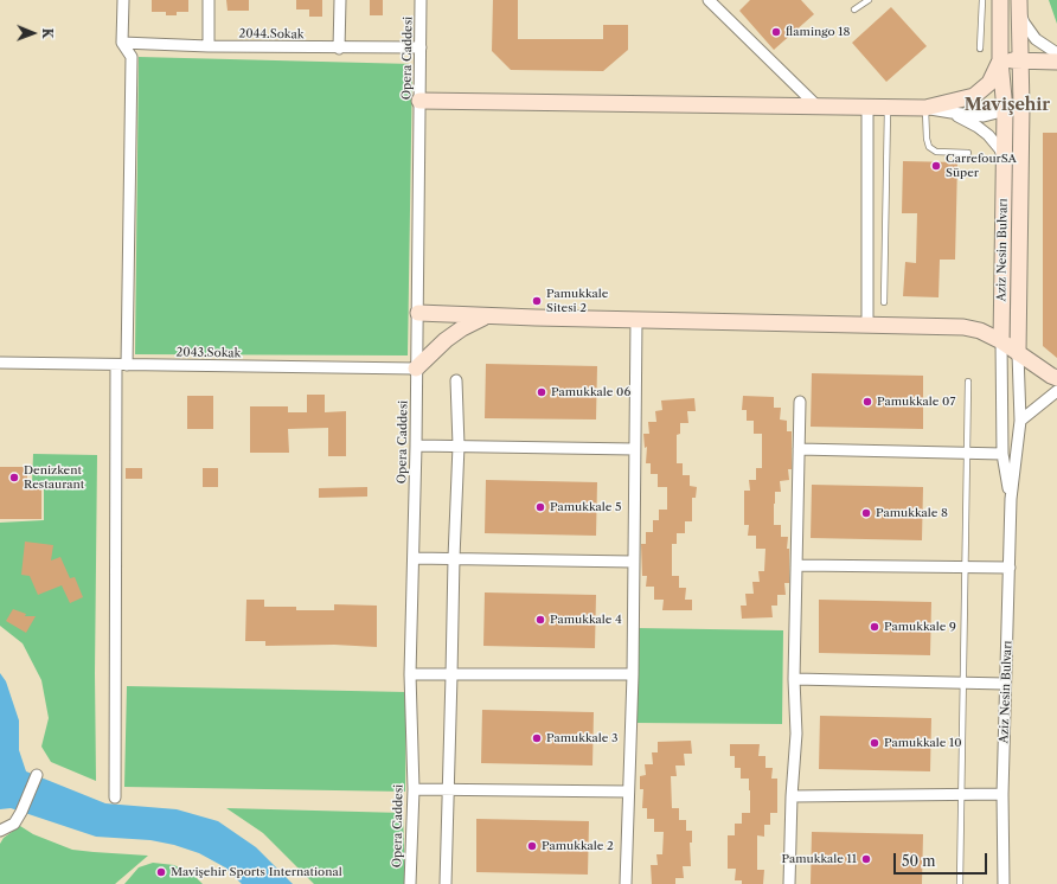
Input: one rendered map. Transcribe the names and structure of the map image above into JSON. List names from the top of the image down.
{
  "streets": {
    "street": [
      "2044.Sokak",
      "Opera Caddesi",
      "Aziz Nesin Bulvarı",
      "2043.Sokak"
    ]
  },
  "crossings": [
    ["2044.Sokak", "Opera Caddesi"],
    ["Opera Caddesi", "2043.Sokak"]
  ],
  "districts": ["Mavişehir"],
  "places": [
    "flamingo 18",
    "CarrefourSA Süper",
    "Pamukkale Sitesi 2",
    "Pamukkale 06",
    "Pamukkale 07",
    "Denizkent Restaurant",
    "Pamukkale 5",
    "Pamukkale 8",
    "Pamukkale 4",
    "Pamukkale 9",
    "Pamukkale 3",
    "Pamukkale 10",
    "Pamukkale 2",
    "Pamukkale 11",
    "Mavişehir Sports International"
  ],
  "scale_bar": "50 m",
  "north": "right"
}
